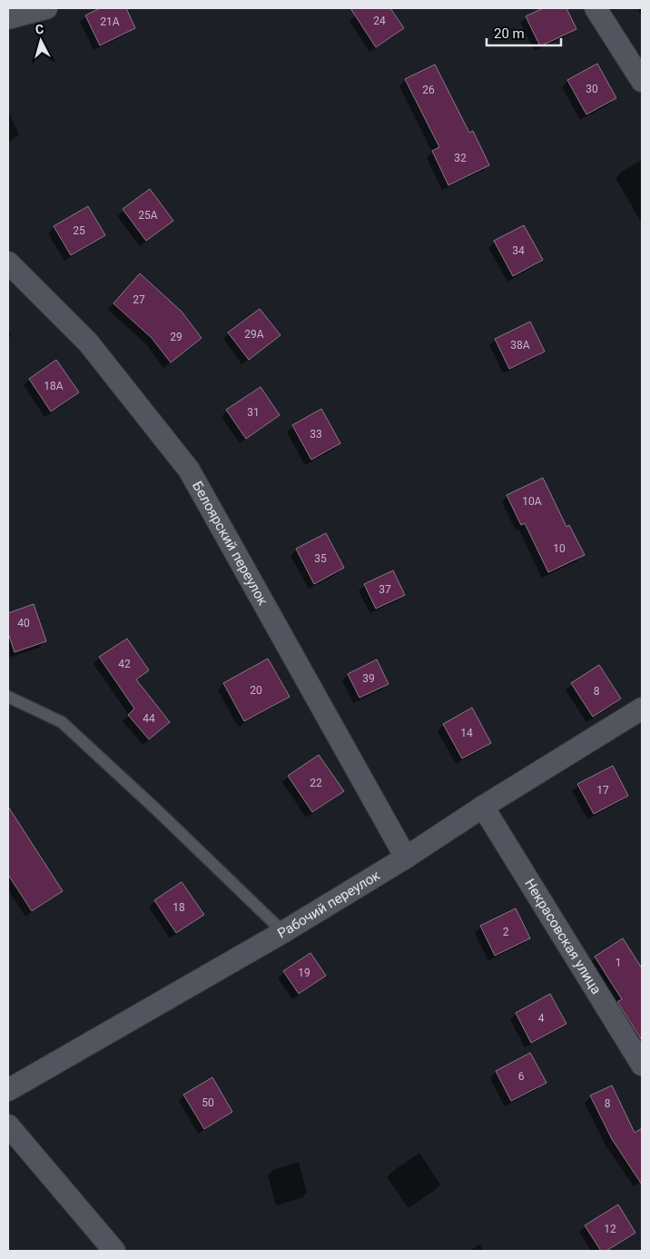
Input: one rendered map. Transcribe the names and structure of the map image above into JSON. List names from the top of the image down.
{
  "streets": {
    "street": ["Белоярский переулок", "Рабочий переулок", "Некрасовская улица"]
  },
  "crossings": [
    ["Белоярский переулок", "Рабочий переулок"],
    ["Рабочий переулок", "Некрасовская улица"]
  ],
  "house_numbers": [
    "24",
    "21А",
    "30",
    "26",
    "32",
    "25А",
    "25",
    "34",
    "27",
    "29А",
    "29",
    "38А",
    "18А",
    "31",
    "33",
    "10А",
    "10",
    "35",
    "37",
    "40",
    "42",
    "39",
    "20",
    "8",
    "44",
    "14",
    "22",
    "17",
    "18",
    "2",
    "1",
    "19",
    "4",
    "6",
    "50",
    "8",
    "12"
  ],
  "scale_bar": "20 m",
  "north": "top"
}
